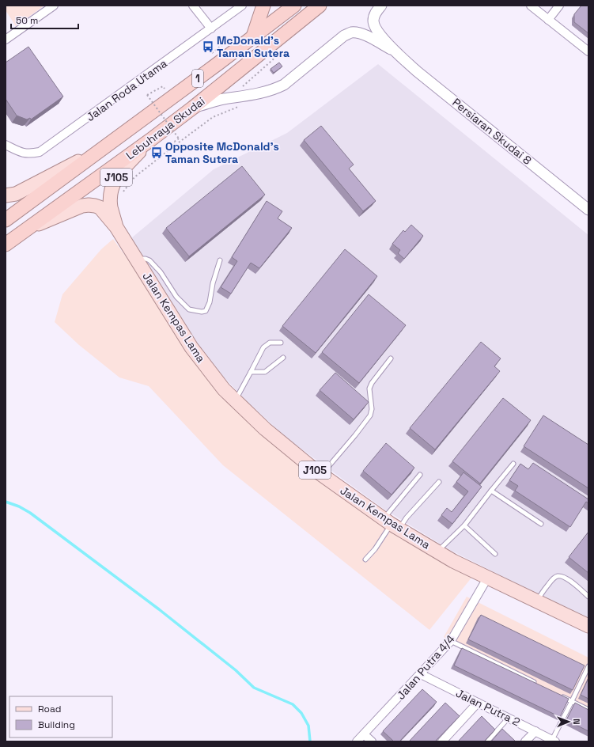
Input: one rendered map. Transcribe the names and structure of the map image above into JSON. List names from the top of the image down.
{
  "streets": {
    "highway": ["1", "Lebuhraya Skudai"],
    "main road": ["J105", "Jalan Kempas Lama"],
    "street": [
      "Jalan Roda Utama",
      "Persiaran Skudai 8",
      "Jalan Putra 4/4",
      "Jalan Putra 2"
    ]
  },
  "crossings": [
    ["Lebuhraya Skudai", "Jalan Kempas Lama"],
    ["Jalan Kempas Lama", "Jalan Putra 4/4"],
    ["Jalan Putra 4/4", "Jalan Putra 2"]
  ],
  "places": {
    "bus stop": ["McDonald's Taman Sutera", "Opposite McDonald's Taman Sutera"]
  },
  "legend": ["Road", "Building"],
  "scale_bar": "50 m",
  "north": "right"
}
